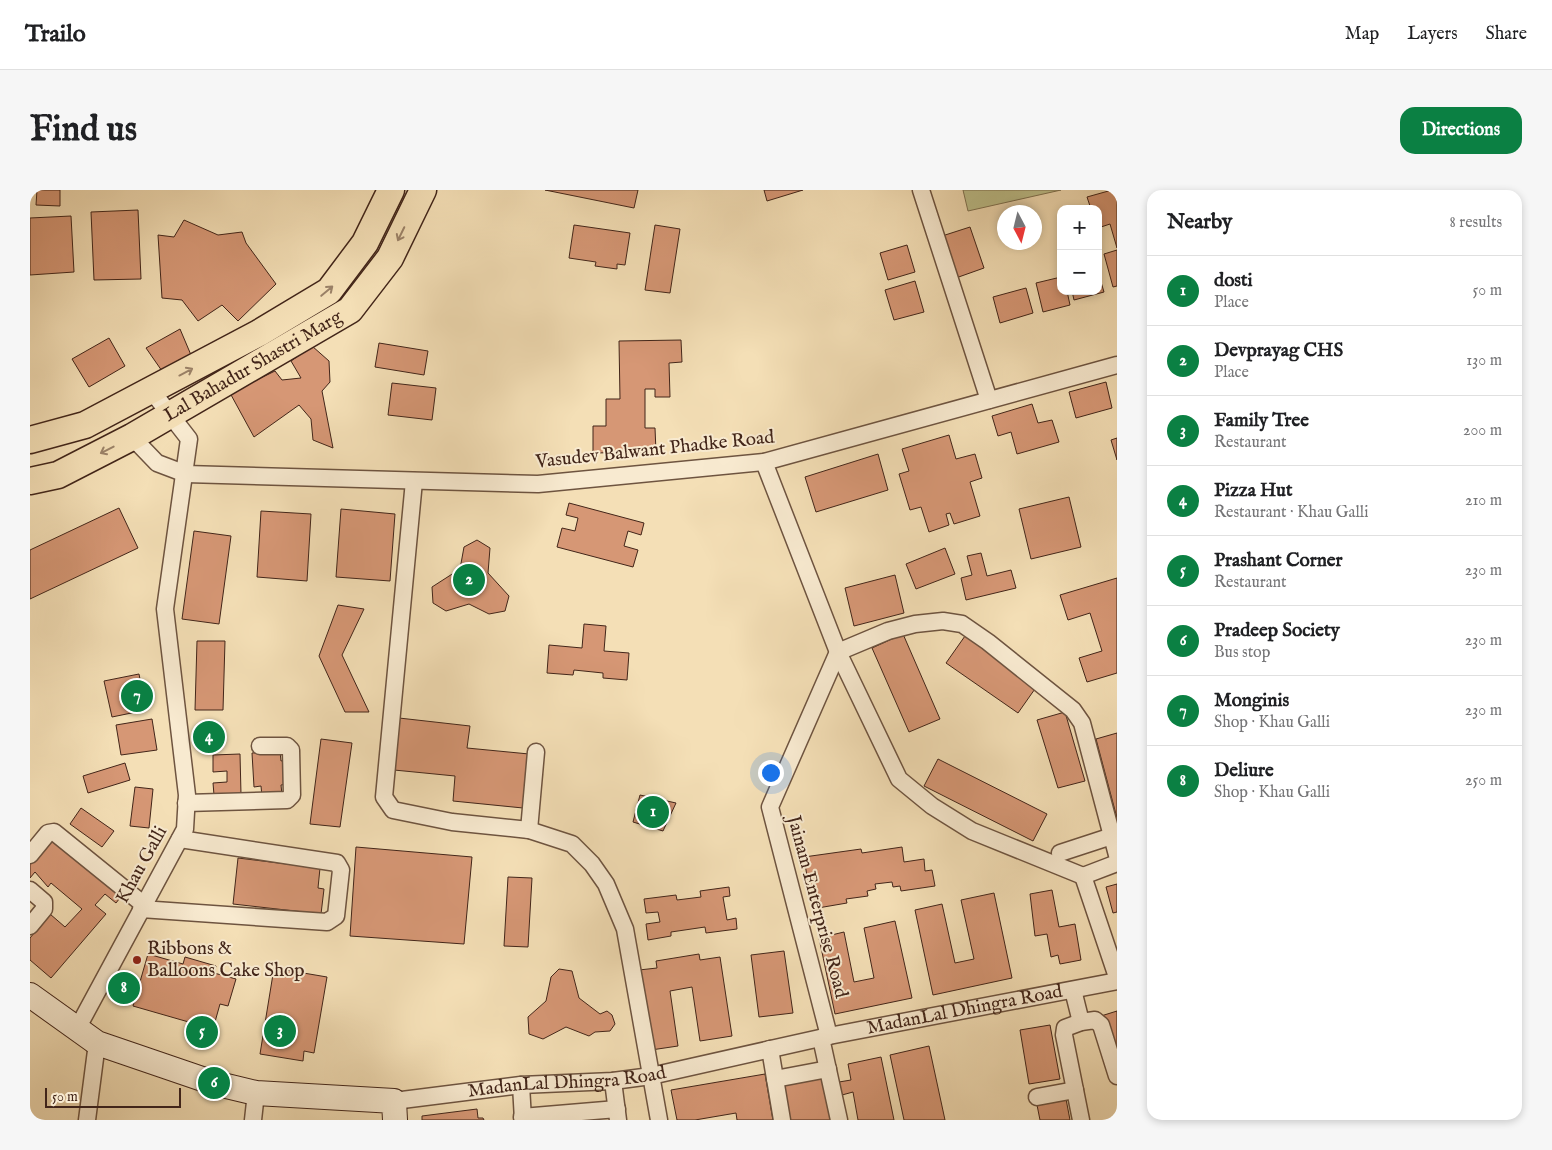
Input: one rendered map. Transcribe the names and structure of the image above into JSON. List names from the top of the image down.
{
  "streets": {
    "main road": ["Lal Bahadur Shastri Marg"],
    "street": [
      "Vasudev Balwant Phadke Road",
      "Khau Galli",
      "Jainam Enterprise Road",
      "MadanLal Dhingra Road"
    ]
  },
  "crossings": [
    ["Lal Bahadur Shastri Marg", "Vasudev Balwant Phadke Road"],
    ["Lal Bahadur Shastri Marg", "Khau Galli"],
    ["Vasudev Balwant Phadke Road", "Khau Galli"],
    ["Khau Galli", "MadanLal Dhingra Road"],
    ["Jainam Enterprise Road", "MadanLal Dhingra Road"]
  ],
  "places": ["Ribbons & Balloons Cake Shop"],
  "scale_bar": "50 m",
  "north": "bottom",
  "page": {
    "header": "Trailo",
    "nav": ["Map", "Layers", "Share"],
    "buttons": "Directions",
    "title": "Find us",
    "heading": ["Nearby", "8 results"],
    "map_buttons": ["+", "−"],
    "list": [
      {
        "mark": "1",
        "name": "dosti",
        "note": "Place",
        "value": "50 m"
      },
      {
        "mark": "2",
        "name": "Devprayag CHS",
        "note": "Place",
        "value": "130 m"
      },
      {
        "mark": "3",
        "name": "Family Tree",
        "note": "Restaurant",
        "value": "200 m"
      },
      {
        "mark": "4",
        "name": "Pizza Hut",
        "note": "Restaurant · Khau Galli",
        "value": "210 m"
      },
      {
        "mark": "5",
        "name": "Prashant Corner",
        "note": "Restaurant",
        "value": "230 m"
      },
      {
        "mark": "6",
        "name": "Pradeep Society",
        "note": "Bus stop",
        "value": "230 m"
      },
      {
        "mark": "7",
        "name": "Monginis",
        "note": "Shop · Khau Galli",
        "value": "230 m"
      },
      {
        "mark": "8",
        "name": "Deliure",
        "note": "Shop · Khau Galli",
        "value": "250 m"
      }
    ],
    "pins": [
      "2",
      "7",
      "4",
      "1",
      "8",
      "3",
      "5",
      "6"
    ],
    "scale": "50 m"
  }
}
